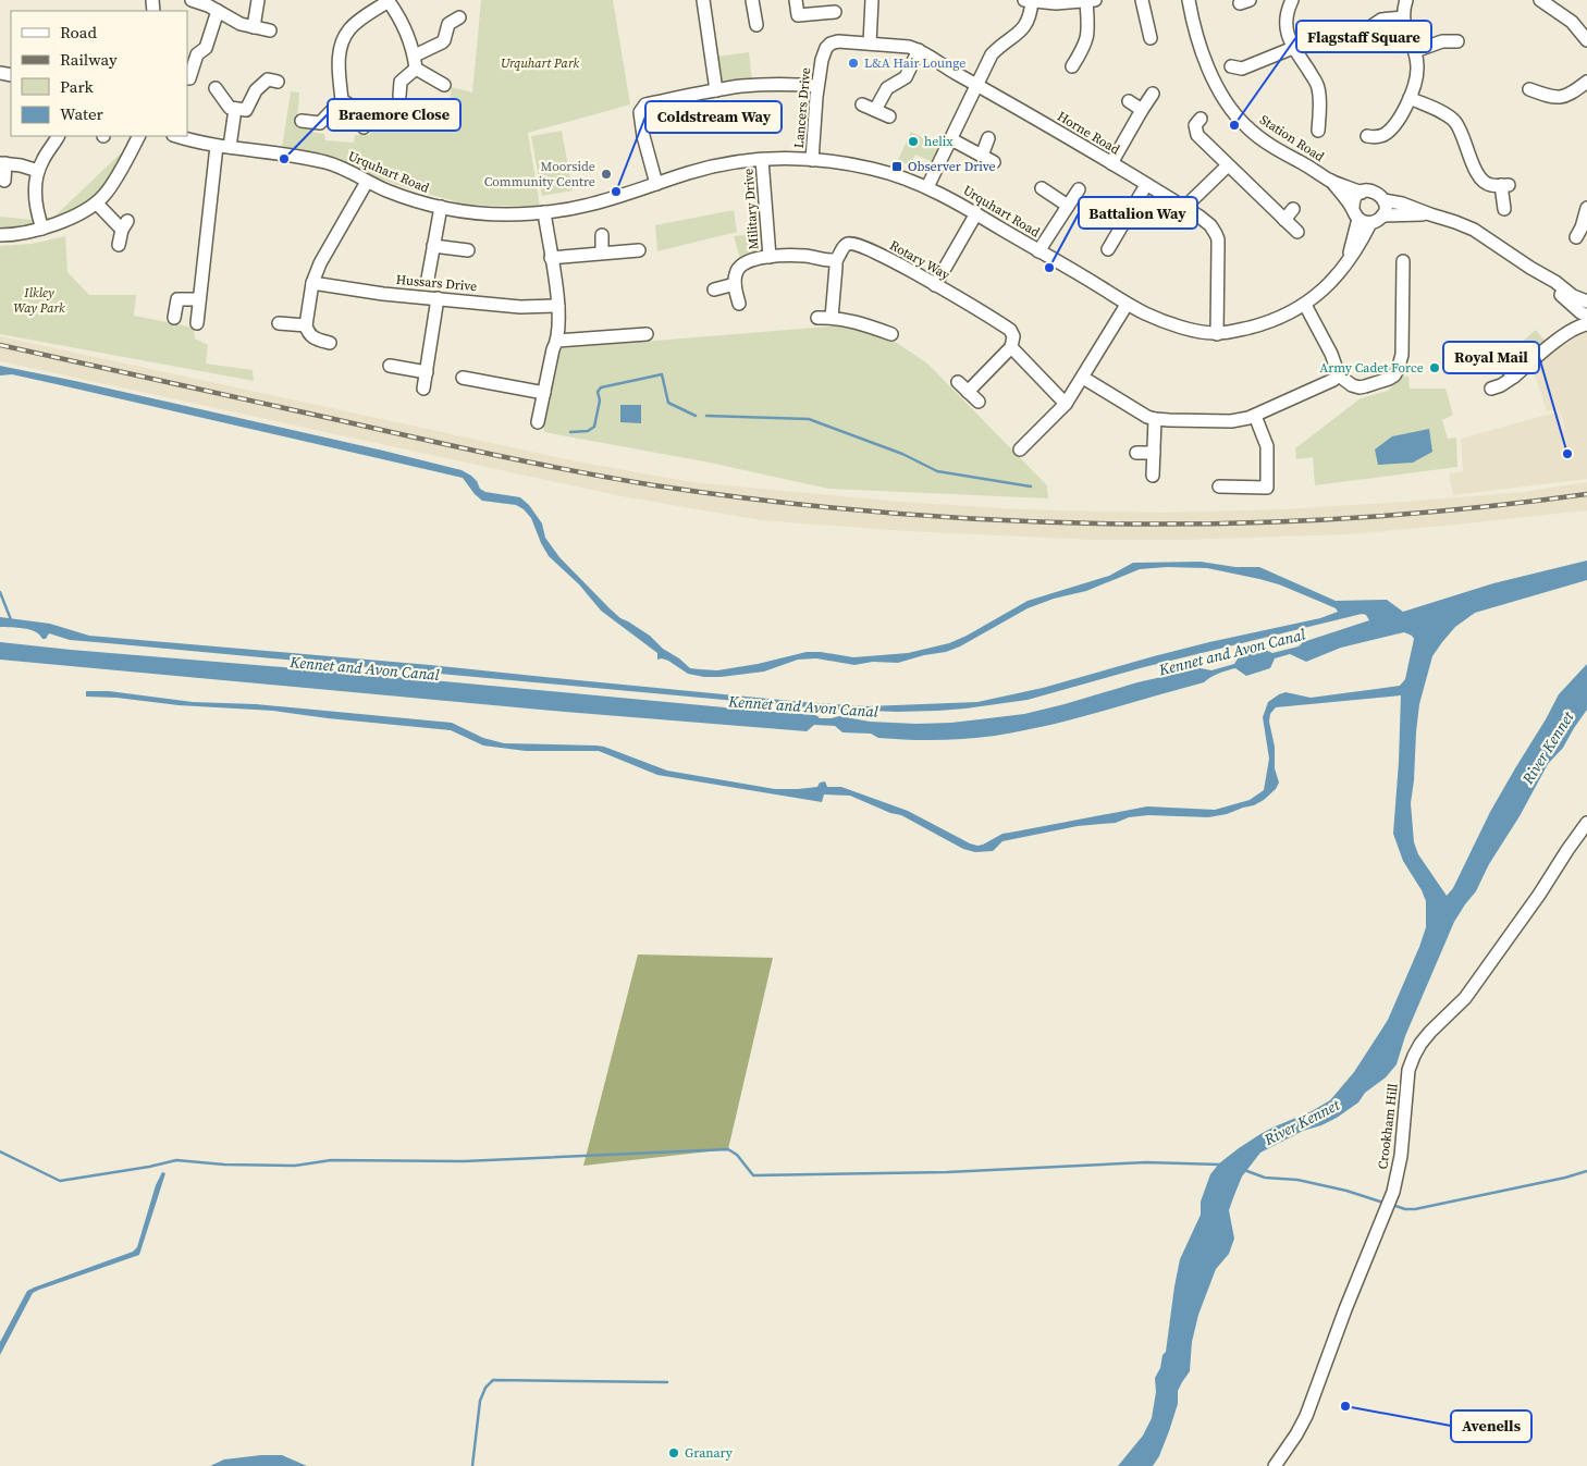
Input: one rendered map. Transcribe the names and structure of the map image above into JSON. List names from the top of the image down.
{
  "streets": {
    "street": [
      "Lancers Drive",
      "Horne Road",
      "Station Road",
      "Urquhart Road",
      "Military Drive",
      "Rotary Way",
      "Hussars Drive",
      "Crookham Hill"
    ]
  },
  "crossings": [
    ["Lancers Drive", "Horne Road"],
    ["Lancers Drive", "Urquhart Road"],
    ["Horne Road", "Urquhart Road"],
    ["Station Road", "Urquhart Road"],
    ["Urquhart Road", "Military Drive"]
  ],
  "water": ["Kennet and Avon Canal", "River Kennet"],
  "parks": ["Urquhart Park", "Ilkley Way Park"],
  "places": {
    "other": [
      "L&A Hair Lounge",
      "Flagstaff Square",
      "helix",
      "Braemore Close",
      "Moorside Community Centre",
      "Coldstream Way",
      "Battalion Way",
      "Army Cadet Force",
      "Royal Mail",
      "Avenells",
      "Granary"
    ],
    "transit": ["Observer Drive"]
  },
  "legend": [
    "Road",
    "Railway",
    "Park",
    "Water"
  ]
}
